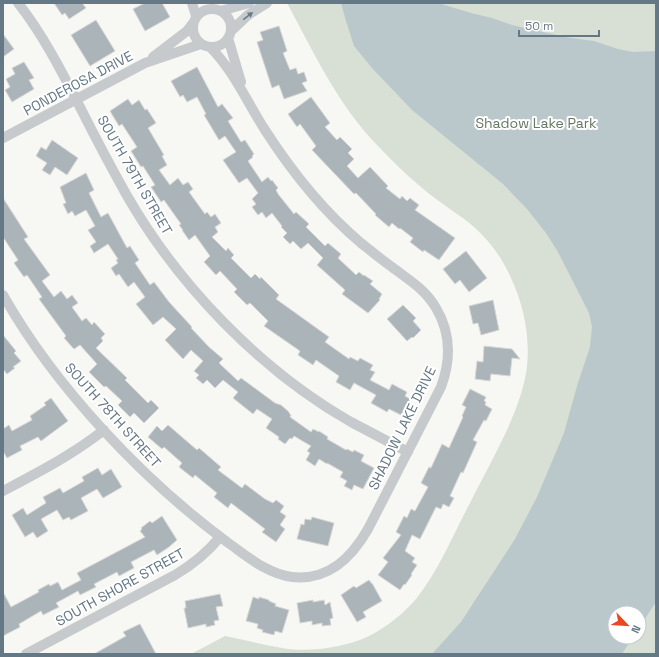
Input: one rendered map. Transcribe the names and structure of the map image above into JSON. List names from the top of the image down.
{
  "streets": {
    "street": [
      "PONDEROSA DRIVE",
      "SOUTH 79TH STREET",
      "SOUTH 78TH STREET",
      "SHADOW LAKE DRIVE",
      "SOUTH SHORE STREET"
    ]
  },
  "crossings": [
    ["PONDEROSA DRIVE", "SOUTH 79TH STREET"],
    ["PONDEROSA DRIVE", "SHADOW LAKE DRIVE"],
    ["SOUTH 79TH STREET", "SHADOW LAKE DRIVE"],
    ["SOUTH 78TH STREET", "SHADOW LAKE DRIVE"],
    ["SOUTH 78TH STREET", "SOUTH SHORE STREET"],
    ["SHADOW LAKE DRIVE", "SOUTH SHORE STREET"]
  ],
  "parks": ["Shadow Lake Park"],
  "scale_bar": "50 m",
  "north": "bottom right"
}
